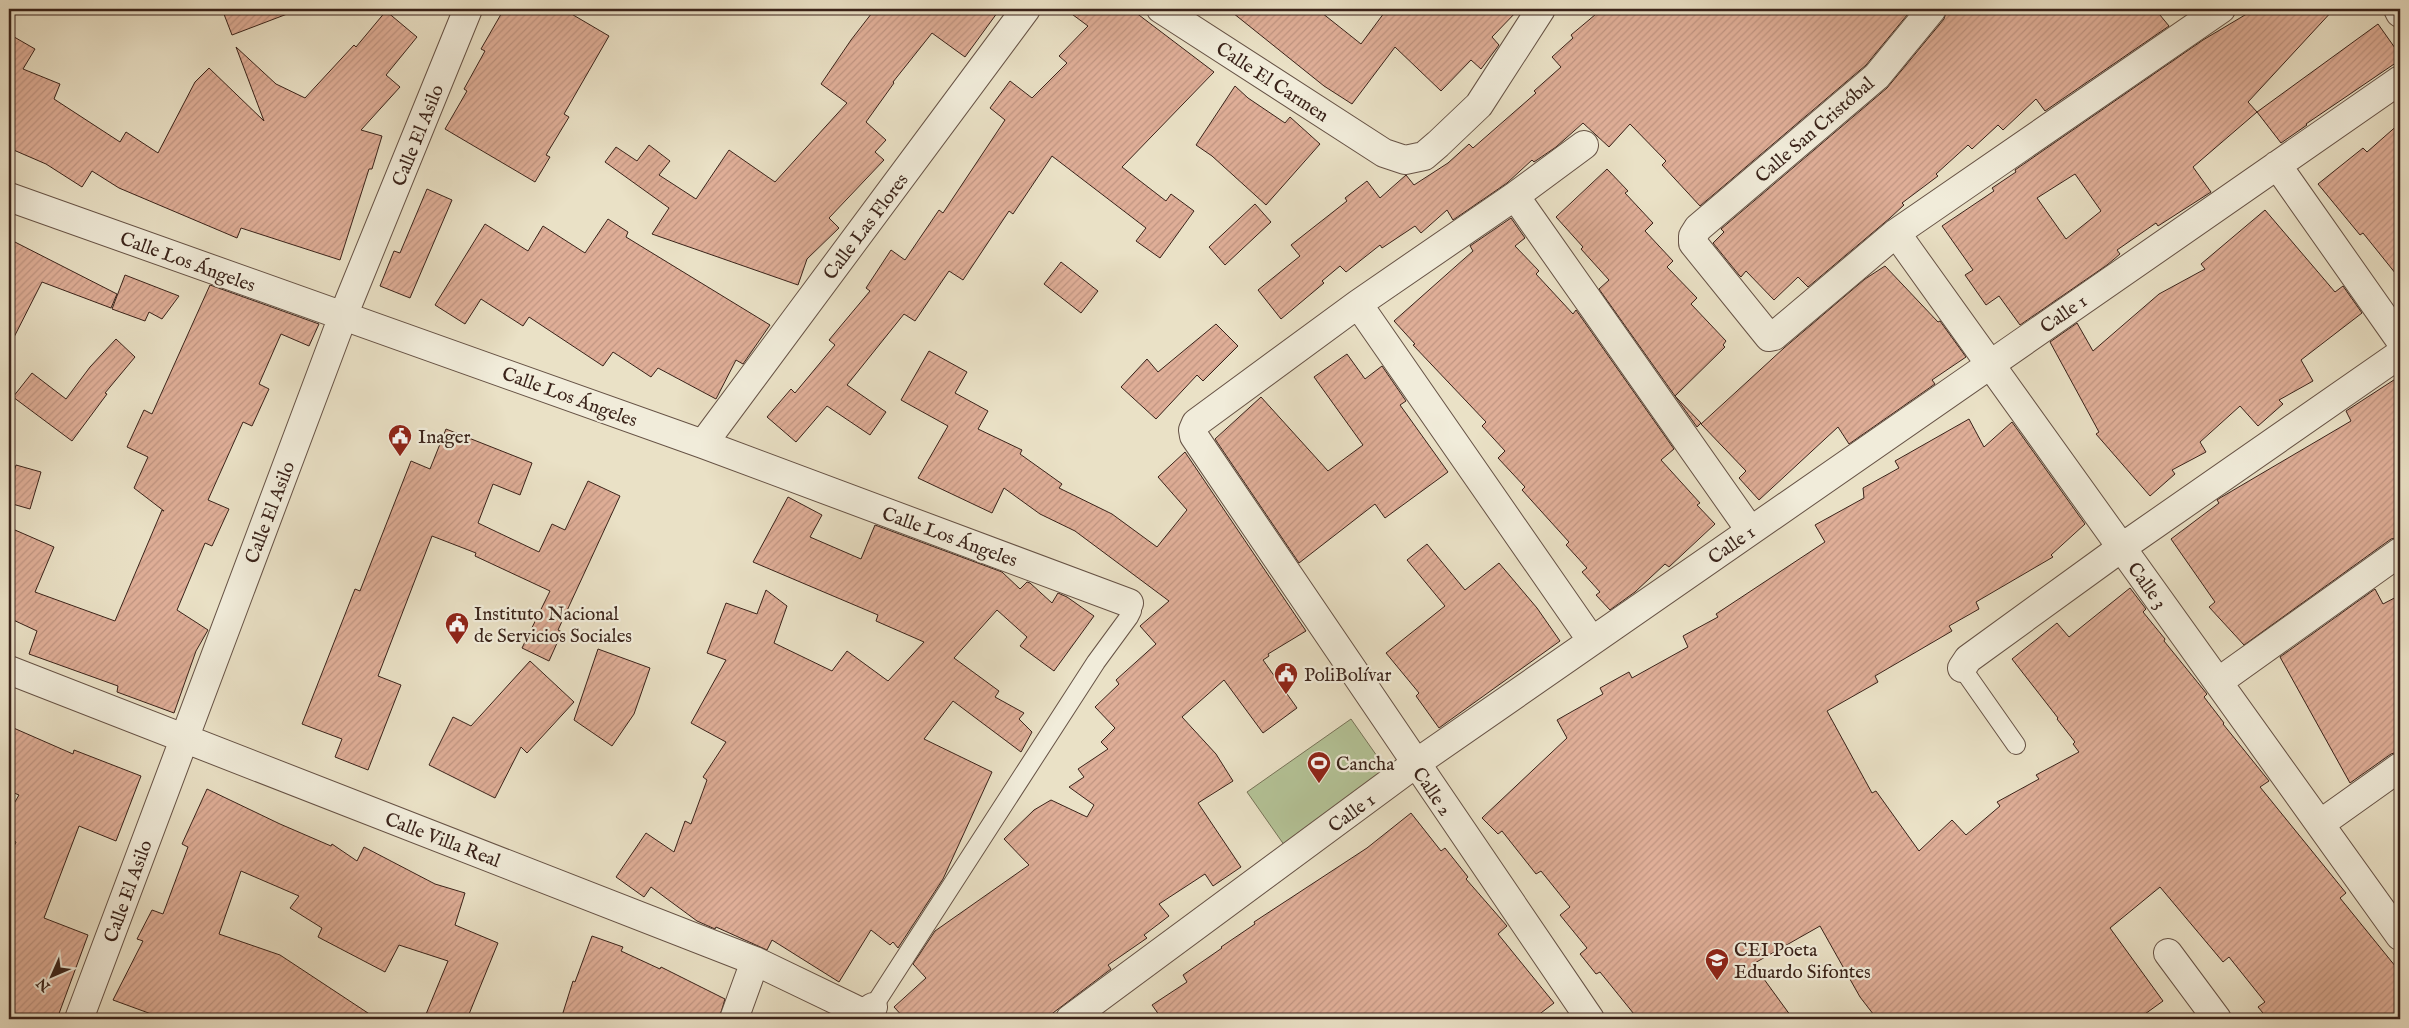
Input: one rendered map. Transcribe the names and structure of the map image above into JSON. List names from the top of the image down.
{
  "streets": {
    "street": [
      "Calle El Carmen",
      "Calle San Cristóbal",
      "Calle El Asilo",
      "Calle Las Flores",
      "Calle Los Ángeles",
      "Calle 1",
      "Calle 3",
      "Calle 2",
      "Calle Villa Real"
    ]
  },
  "crossings": [
    ["Calle San Cristóbal", "Calle 3"],
    ["Calle El Asilo", "Calle Los Ángeles"],
    ["Calle El Asilo", "Calle Villa Real"],
    ["Calle Las Flores", "Calle Los Ángeles"],
    ["Calle 1", "Calle 3"],
    ["Calle 1", "Calle 2"]
  ],
  "places": {
    "public building": ["Inager", "Instituto Nacional de Servicios Sociales", "PoliBolívar"],
    "sports": ["Cancha"],
    "school or university": ["CEI Poeta Eduardo Sifontes"]
  },
  "north": "bottom left"
}
